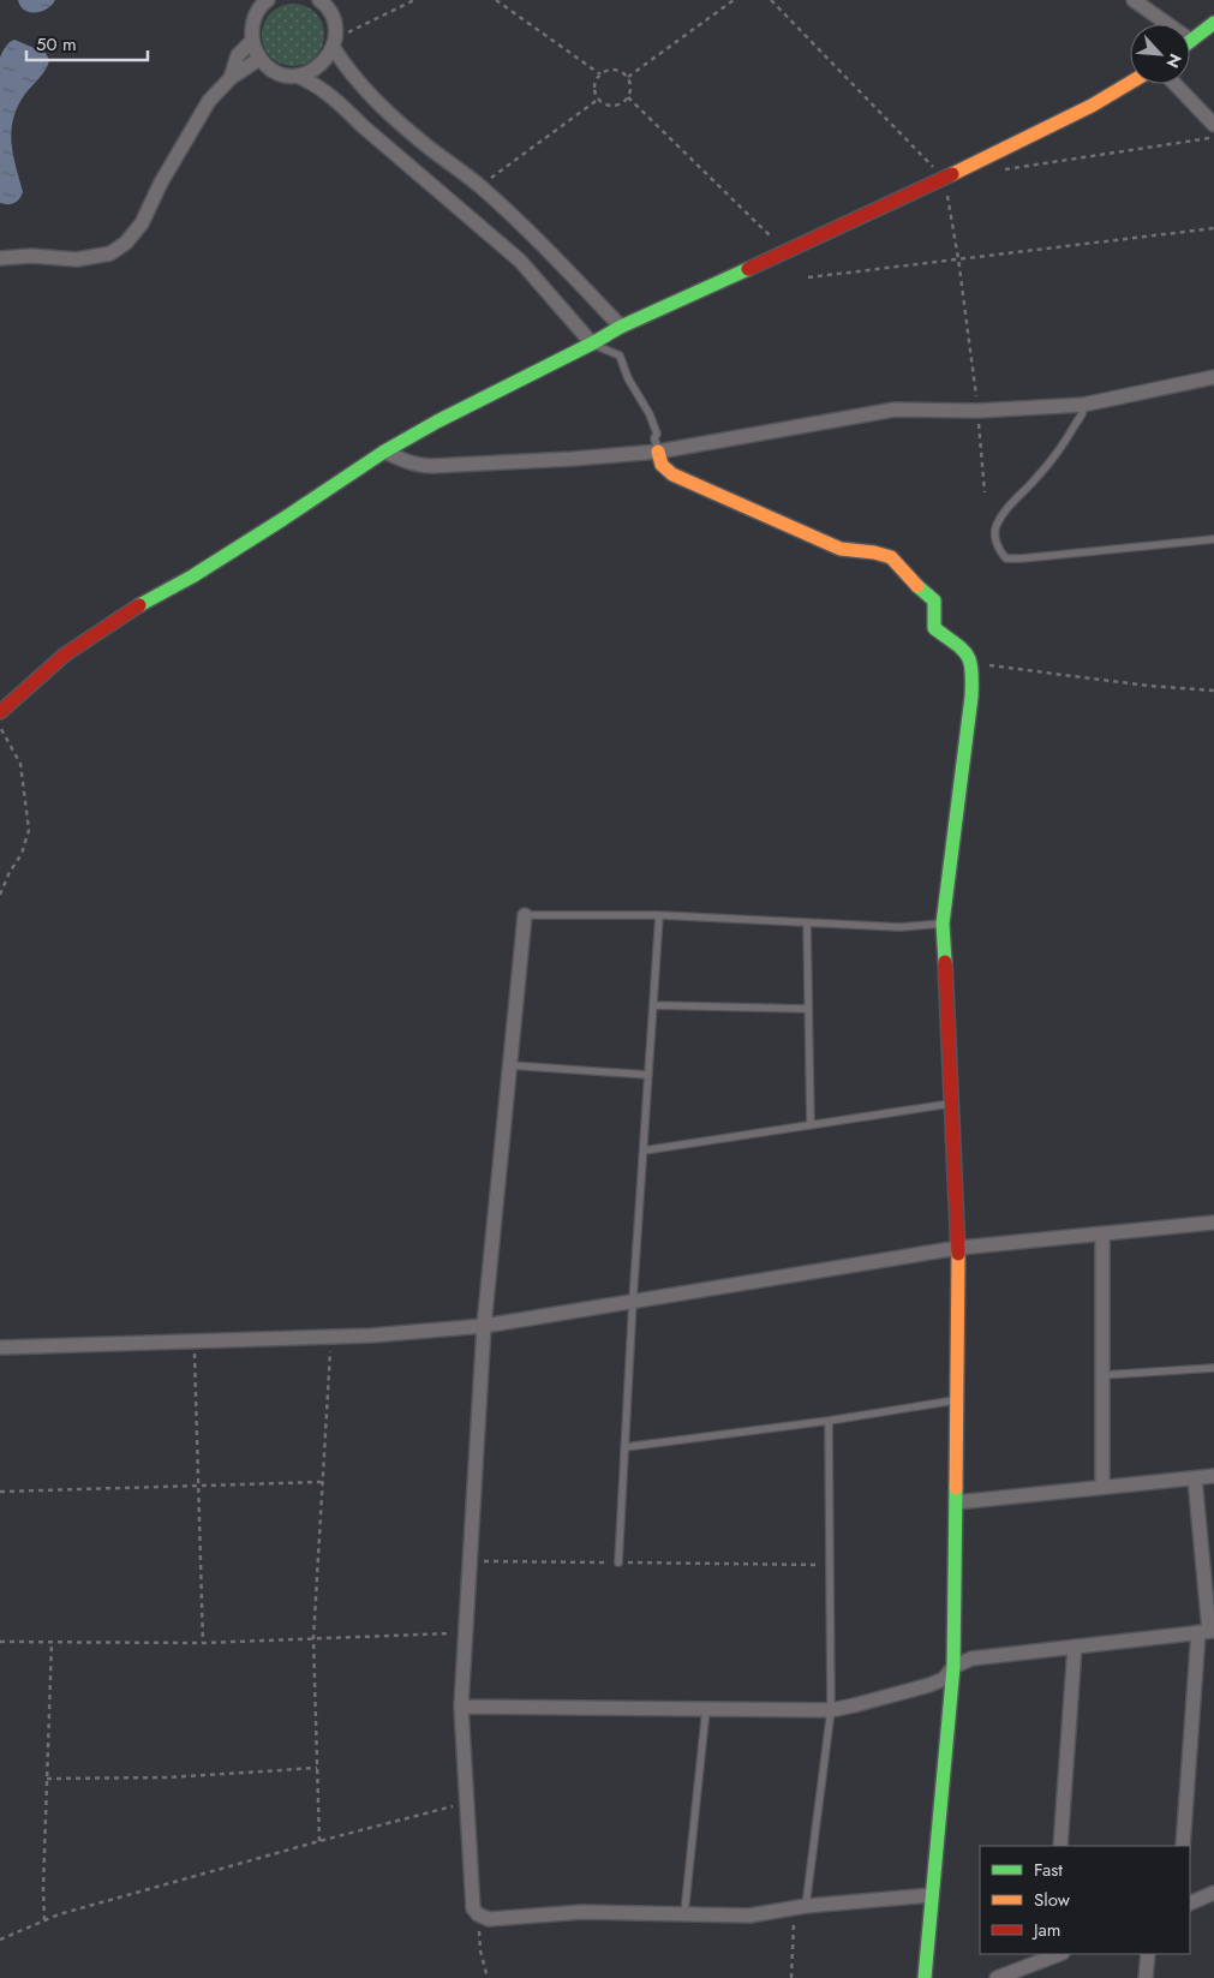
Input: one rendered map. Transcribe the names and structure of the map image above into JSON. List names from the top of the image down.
{
  "legend": ["Fast", "Slow", "Jam"],
  "scale_bar": "50 m",
  "north": "bottom right"
}
